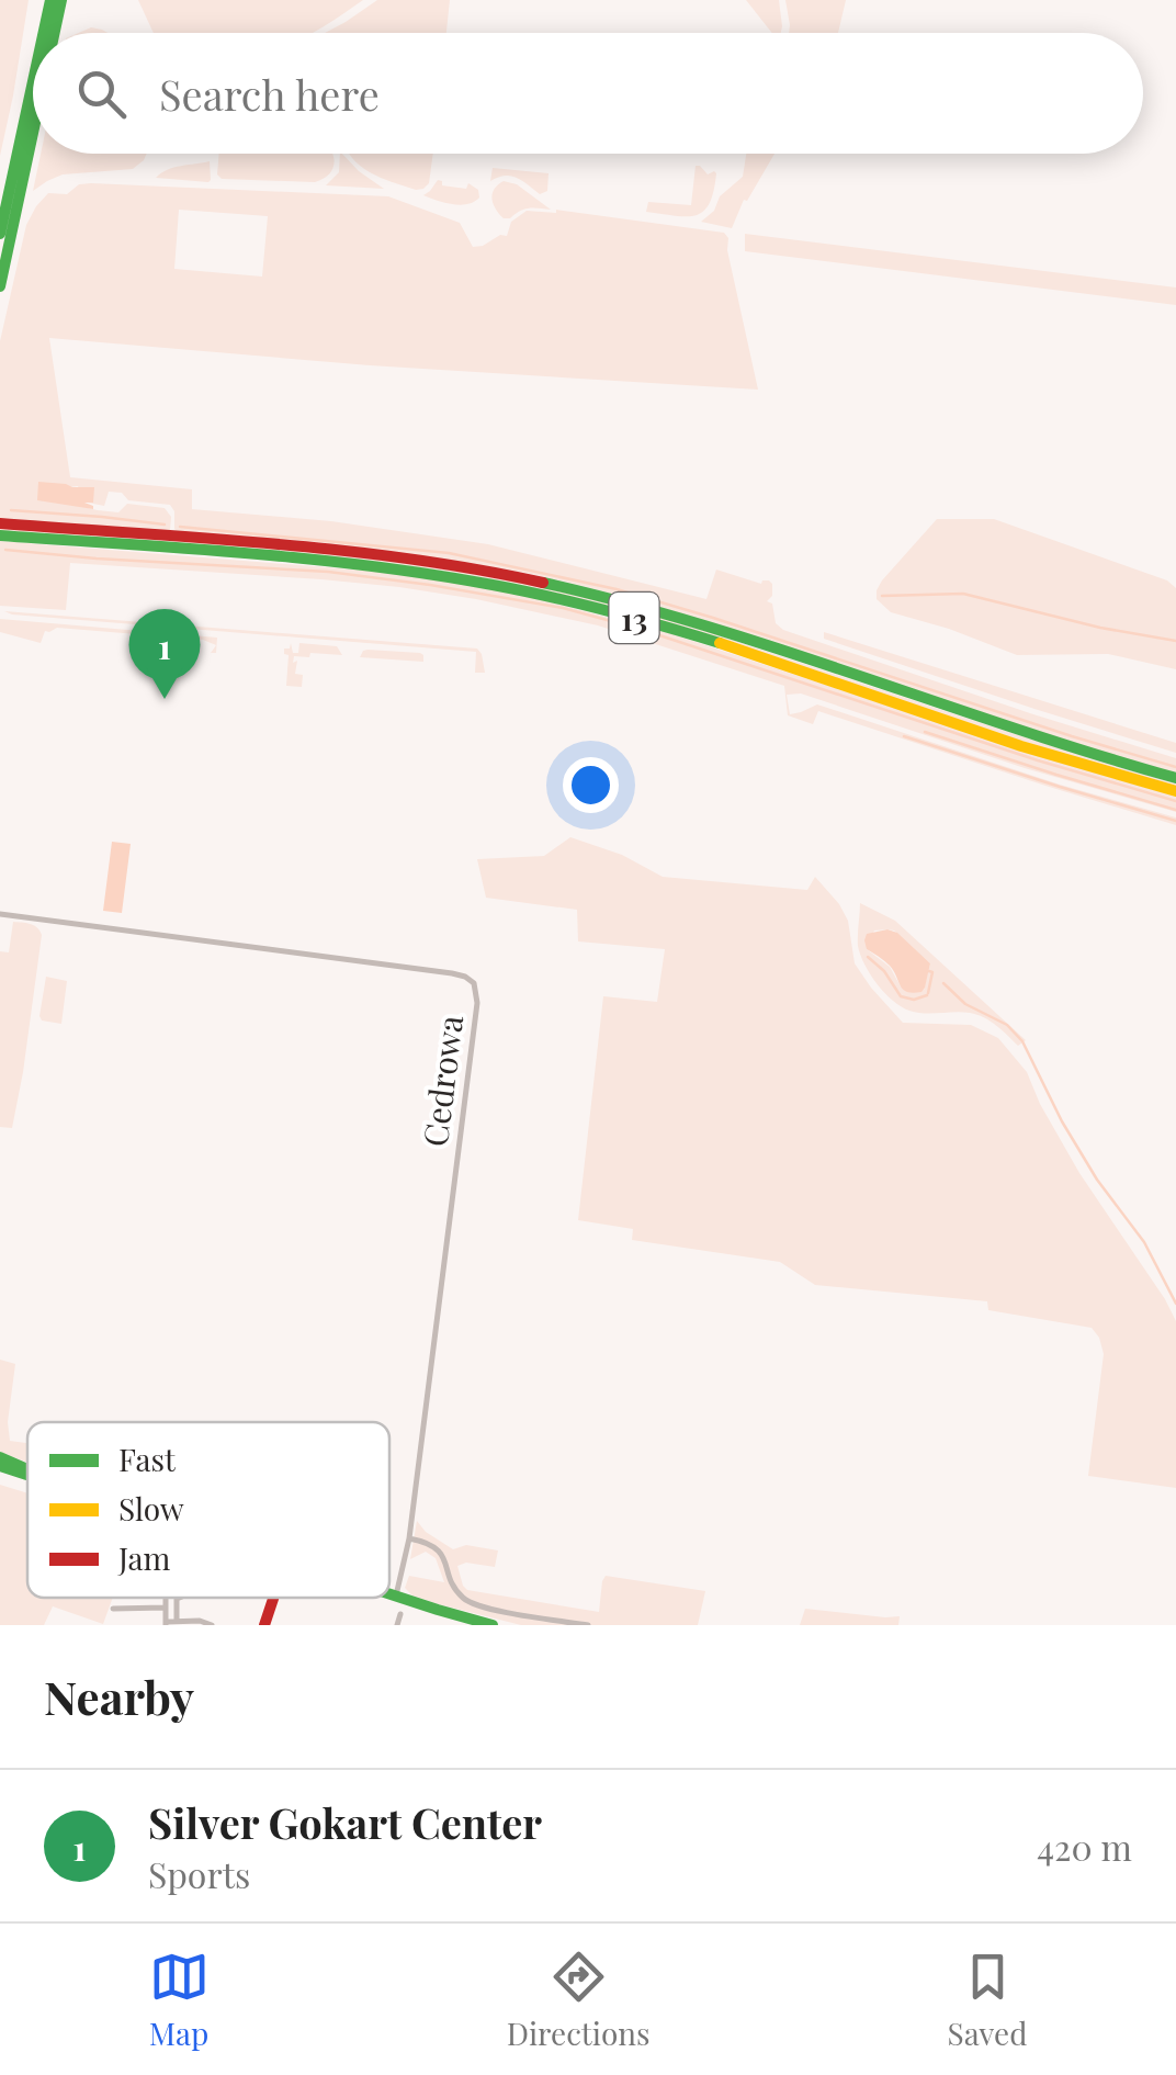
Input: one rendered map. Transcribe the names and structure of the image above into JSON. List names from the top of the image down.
{
  "streets": {
    "main road": ["13"],
    "street": ["Cedrowa"]
  },
  "legend": ["Fast", "Slow", "Jam"],
  "page": {
    "search": "Search here",
    "pins": "1",
    "heading": "Nearby",
    "list": [
      {
        "mark": "1",
        "name": "Silver Gokart Center",
        "note": "Sports",
        "value": "420 m"
      }
    ],
    "nav": ["Map", "Directions", "Saved"]
  }
}
